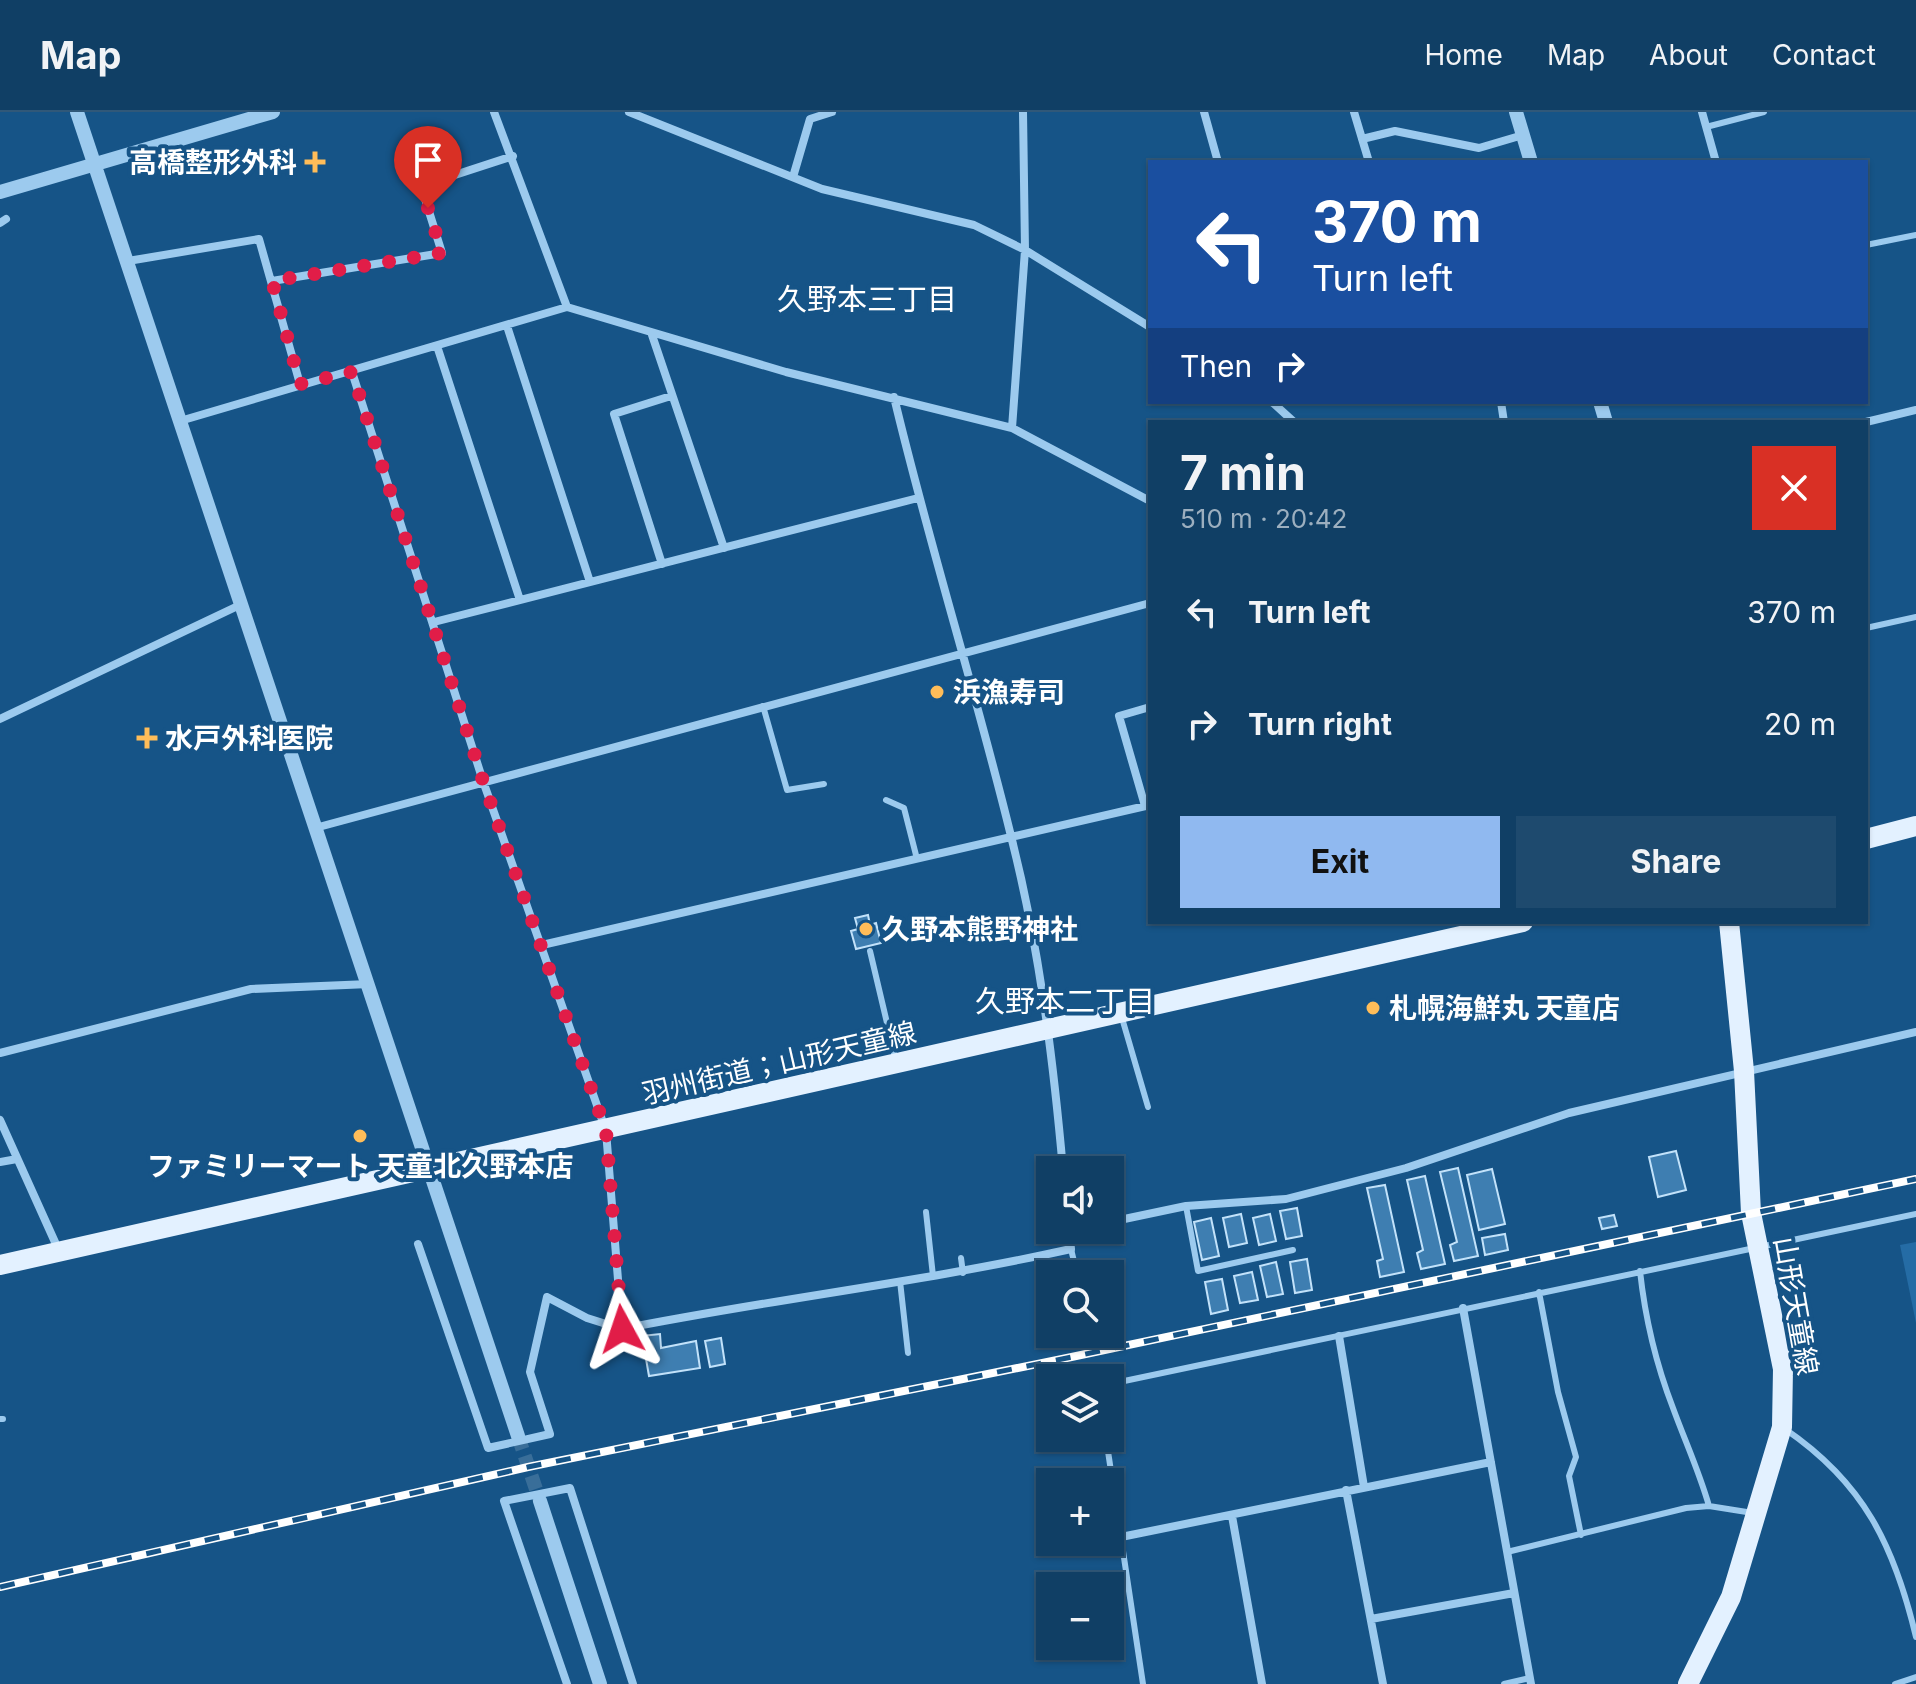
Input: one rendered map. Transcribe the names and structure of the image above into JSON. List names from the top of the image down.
{
  "streets": {
    "main road": ["羽州街道；山形天童線", "山形天童線"]
  },
  "districts": ["久野本三丁目", "久野本二丁目"],
  "places": {
    "health": ["高橋整形外科", "水戸外科医院"],
    "other": [
      "浜漁寿司",
      "久野本熊野神社",
      "札幌海鮮丸 天童店",
      "ファミリーマート 天童北久野本店"
    ]
  },
  "page": {
    "header": "Map",
    "nav": [
      "Home",
      "Map",
      "About",
      "Contact"
    ],
    "turn": ["370 m", "Turn left"],
    "then": "Then",
    "heading": ["7 min", "510 m · 20:42"],
    "list": [
      {
        "name": "Turn left",
        "value": "370 m"
      },
      {
        "name": "Turn right",
        "value": "20 m"
      }
    ],
    "buttons": ["Exit", "Share"],
    "map_buttons": ["+", "−"]
  }
}
